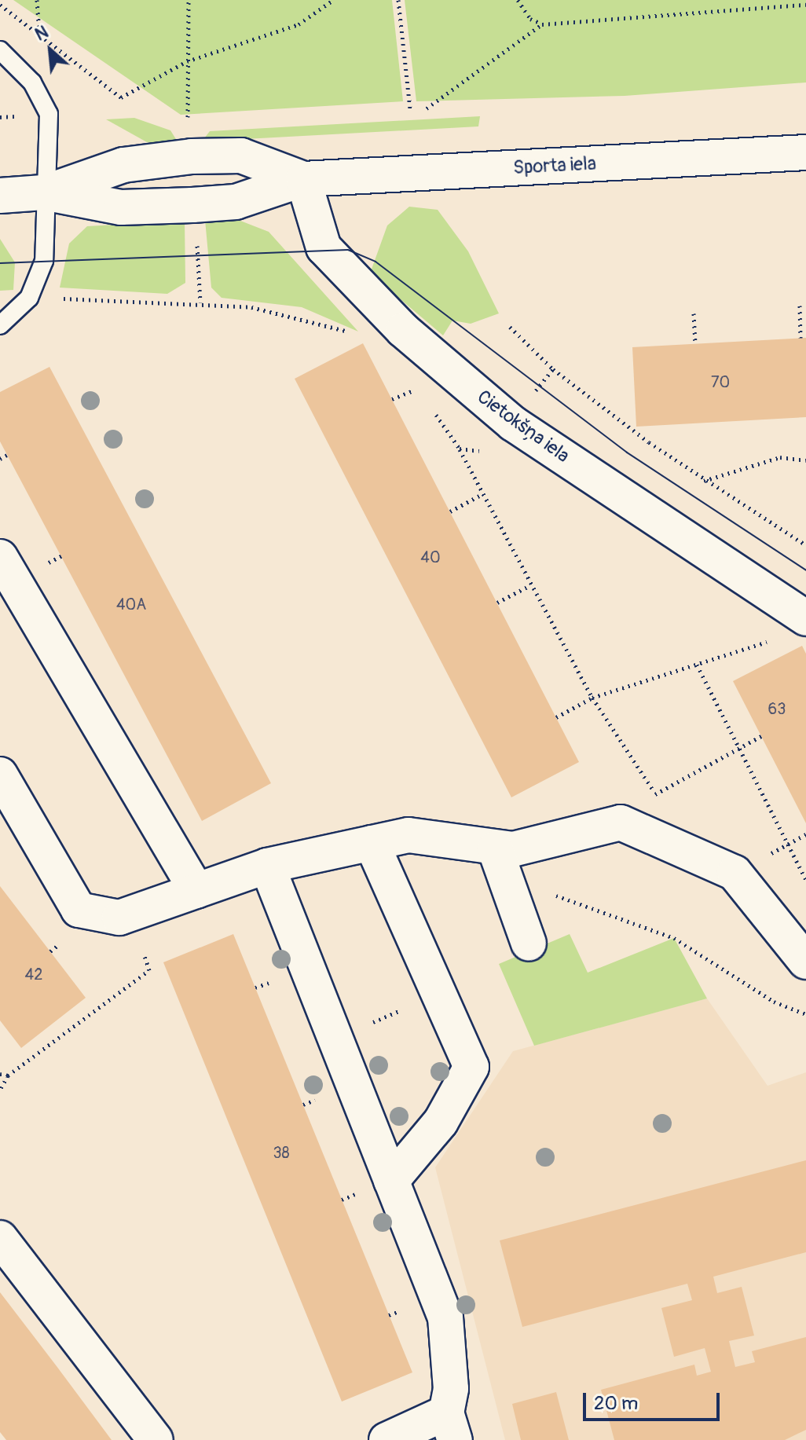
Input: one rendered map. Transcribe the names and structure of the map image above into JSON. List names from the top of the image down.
{
  "streets": {
    "street": ["Sporta iela", "Cietokšņa iela"]
  },
  "crossings": [
    ["Sporta iela", "Cietokšņa iela"]
  ],
  "house_numbers": [
    "70",
    "40",
    "40A",
    "63",
    "42",
    "38"
  ],
  "scale_bar": "20 m",
  "north": "top left"
}
